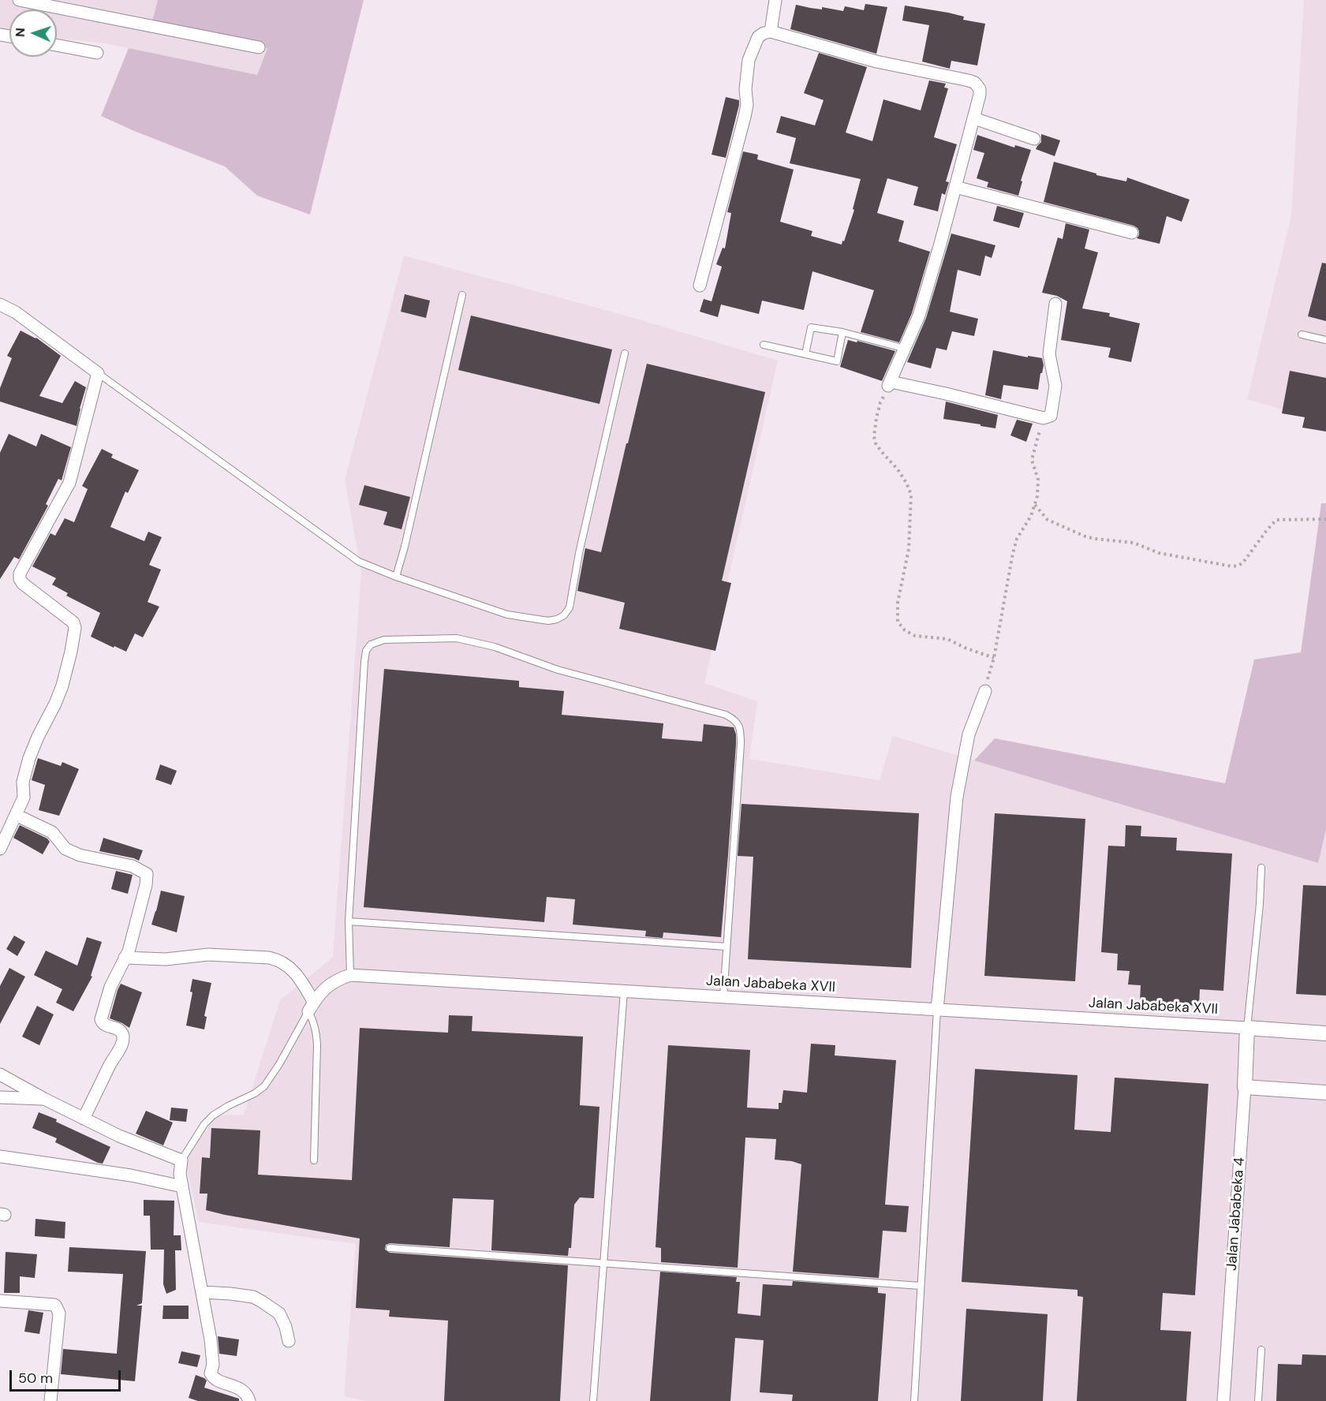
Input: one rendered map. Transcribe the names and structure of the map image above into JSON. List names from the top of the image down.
{
  "streets": {
    "street": ["Jalan Jababeka XVII", "Jalan Jababeka 4"]
  },
  "crossings": [
    ["Jalan Jababeka XVII", "Jalan Jababeka 4"]
  ],
  "scale_bar": "50 m",
  "north": "left"
}
